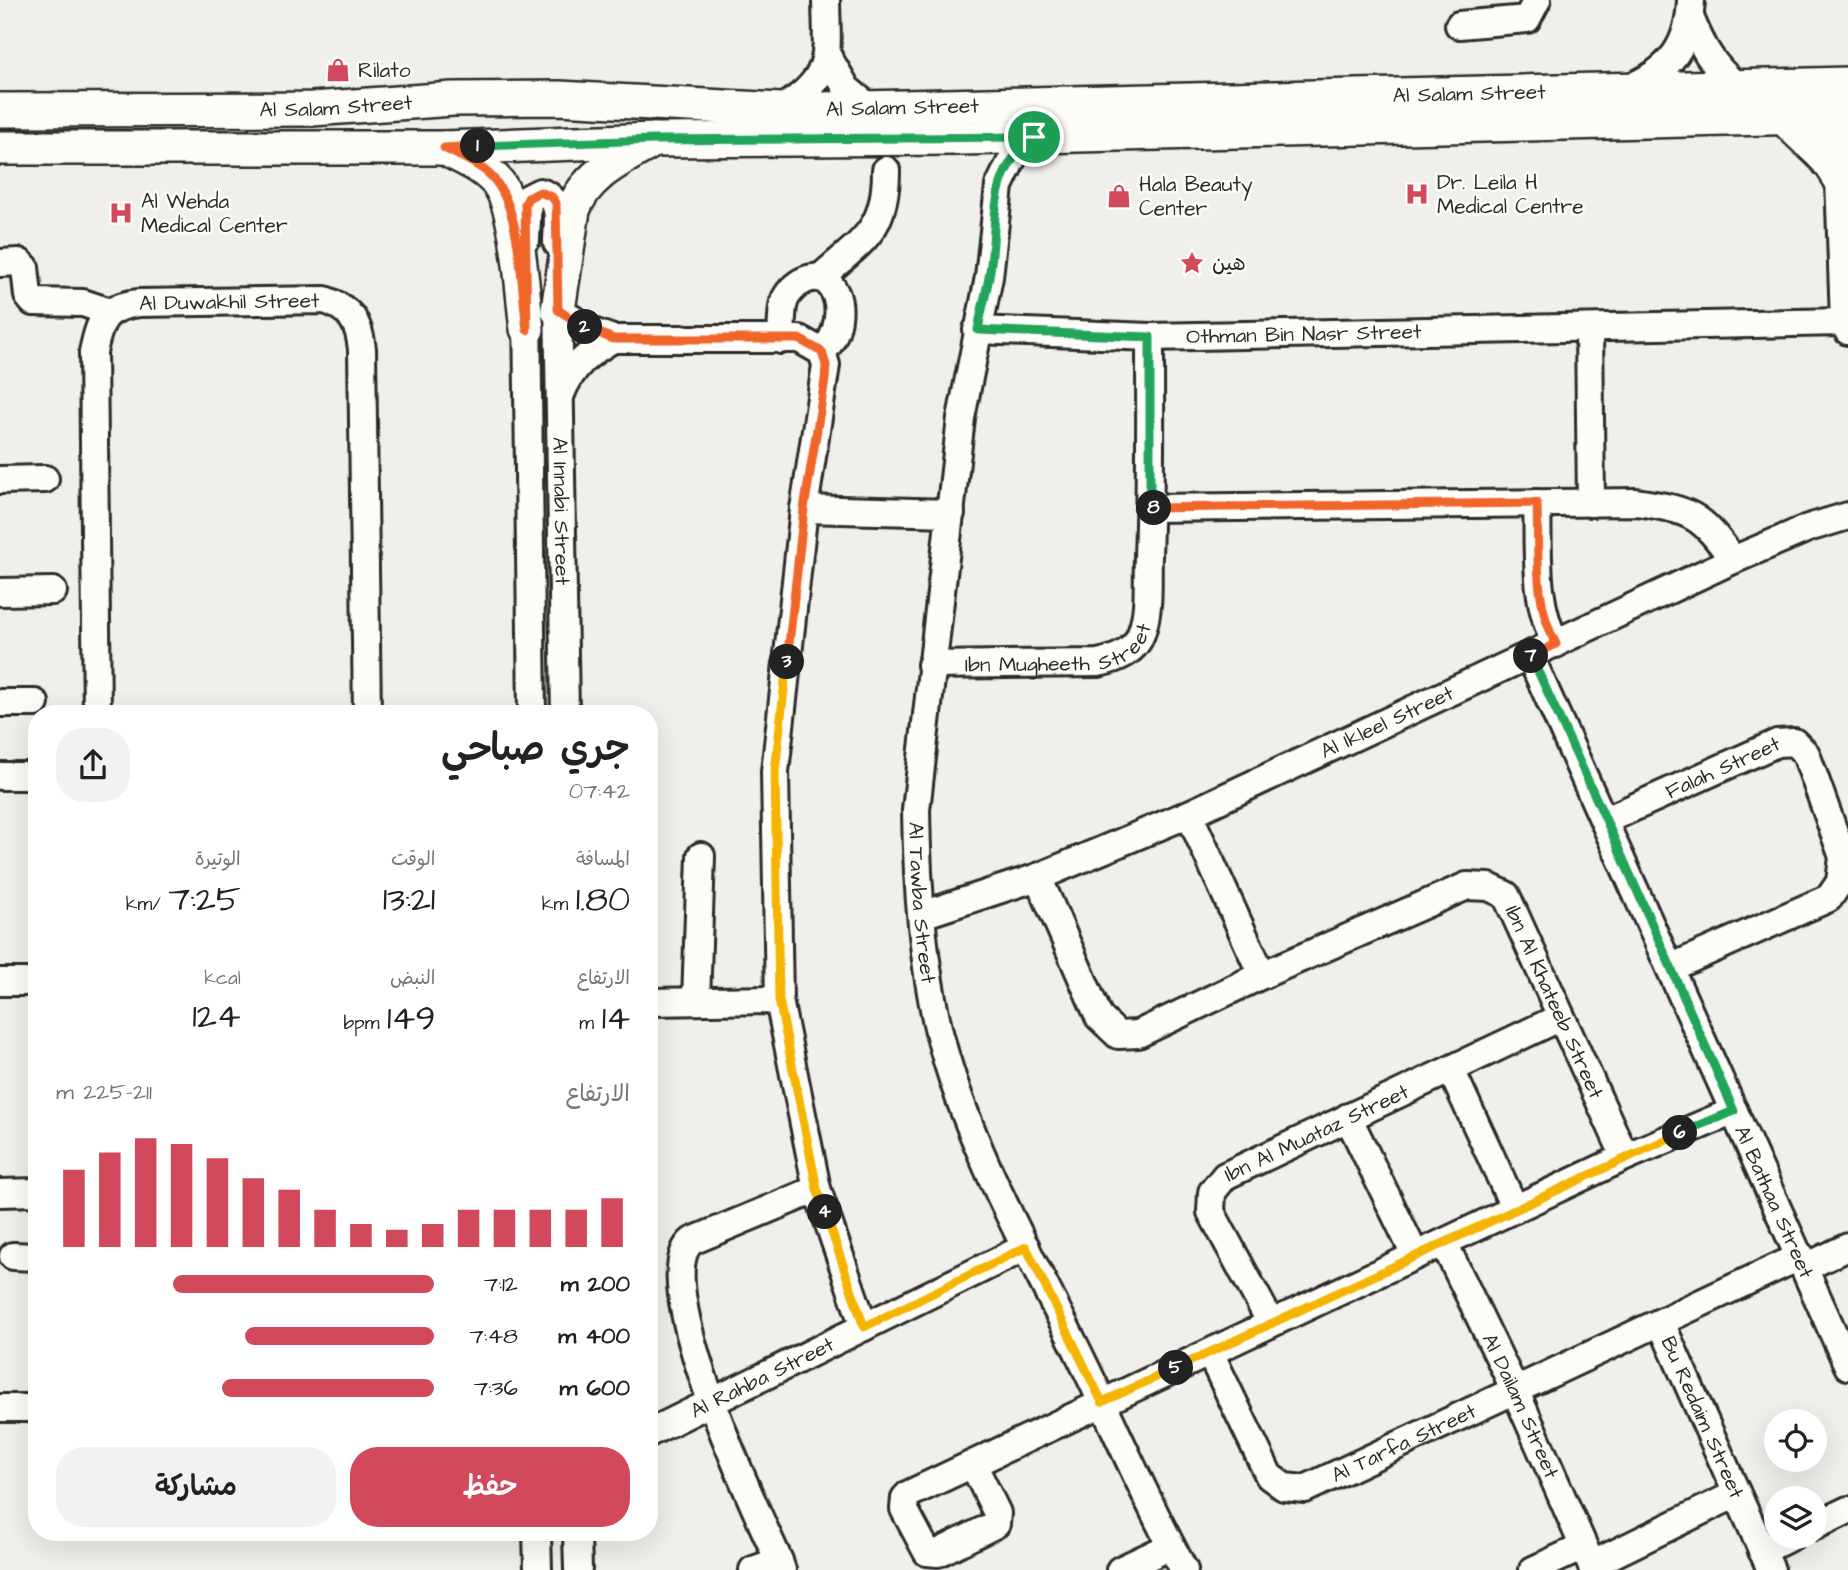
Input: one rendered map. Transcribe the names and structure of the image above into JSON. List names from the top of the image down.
{
  "streets": {
    "main road": ["Al Salam Street"],
    "street": [
      "Al Duwakhil Street",
      "Othman Bin Nasr Street",
      "Al Innabi Street",
      "Ibn Mugheeth Street",
      "Al Ikleel Street",
      "Falah Street",
      "Al Tawba Street",
      "Ibn Al Khateeb Street",
      "Ibn Al Muataz Street",
      "Al Bathaa Street",
      "Al Rahba Street",
      "Al Dailam Street",
      "Bu Redaim Street",
      "Al Tarfa Street"
    ]
  },
  "crossings": [
    ["Al Salam Street", "Al Tawba Street"],
    ["Othman Bin Nasr Street", "Ibn Mugheeth Street"],
    ["Othman Bin Nasr Street", "Al Tawba Street"],
    ["Ibn Mugheeth Street", "Al Tawba Street"],
    ["Al Ikleel Street", "Al Tawba Street"],
    ["Al Ikleel Street", "Ibn Al Khateeb Street"],
    ["Al Ikleel Street", "Al Bathaa Street"],
    ["Falah Street", "Al Bathaa Street"],
    ["Al Tawba Street", "Al Rahba Street"],
    ["Ibn Al Khateeb Street", "Ibn Al Muataz Street"],
    ["Al Bathaa Street", "Al Tarfa Street"],
    ["Al Dailam Street", "Al Tarfa Street"],
    ["Bu Redaim Street", "Al Tarfa Street"]
  ],
  "places": {
    "shop": ["Rilato", "Hala Beauty Center"],
    "hospital": ["Dr. Leila H Medical Centre", "Al Wehda Medical Center"],
    "place": ["هين"]
  },
  "page": {
    "pins": [
      "1",
      "2",
      "8",
      "7",
      "3",
      "6",
      "4",
      "5"
    ],
    "heading": ["جري صباحي", "07:42"],
    "stats": [
      ["المسافة", "1.80 km"],
      ["الوقت", "13:21"],
      ["الوتيرة", "7:25 /km"],
      ["الارتفاع", "14 m"],
      ["النبض", "149 bpm"],
      ["kcal", "124"]
    ],
    "chart": ["الارتفاع", "211–225 m"],
    "list": [
      {
        "name": "200 m",
        "note": "7:12"
      },
      {
        "name": "400 m",
        "note": "7:48"
      },
      {
        "name": "600 m",
        "note": "7:36"
      }
    ],
    "buttons": ["حفظ", "مشاركة"]
  }
}
